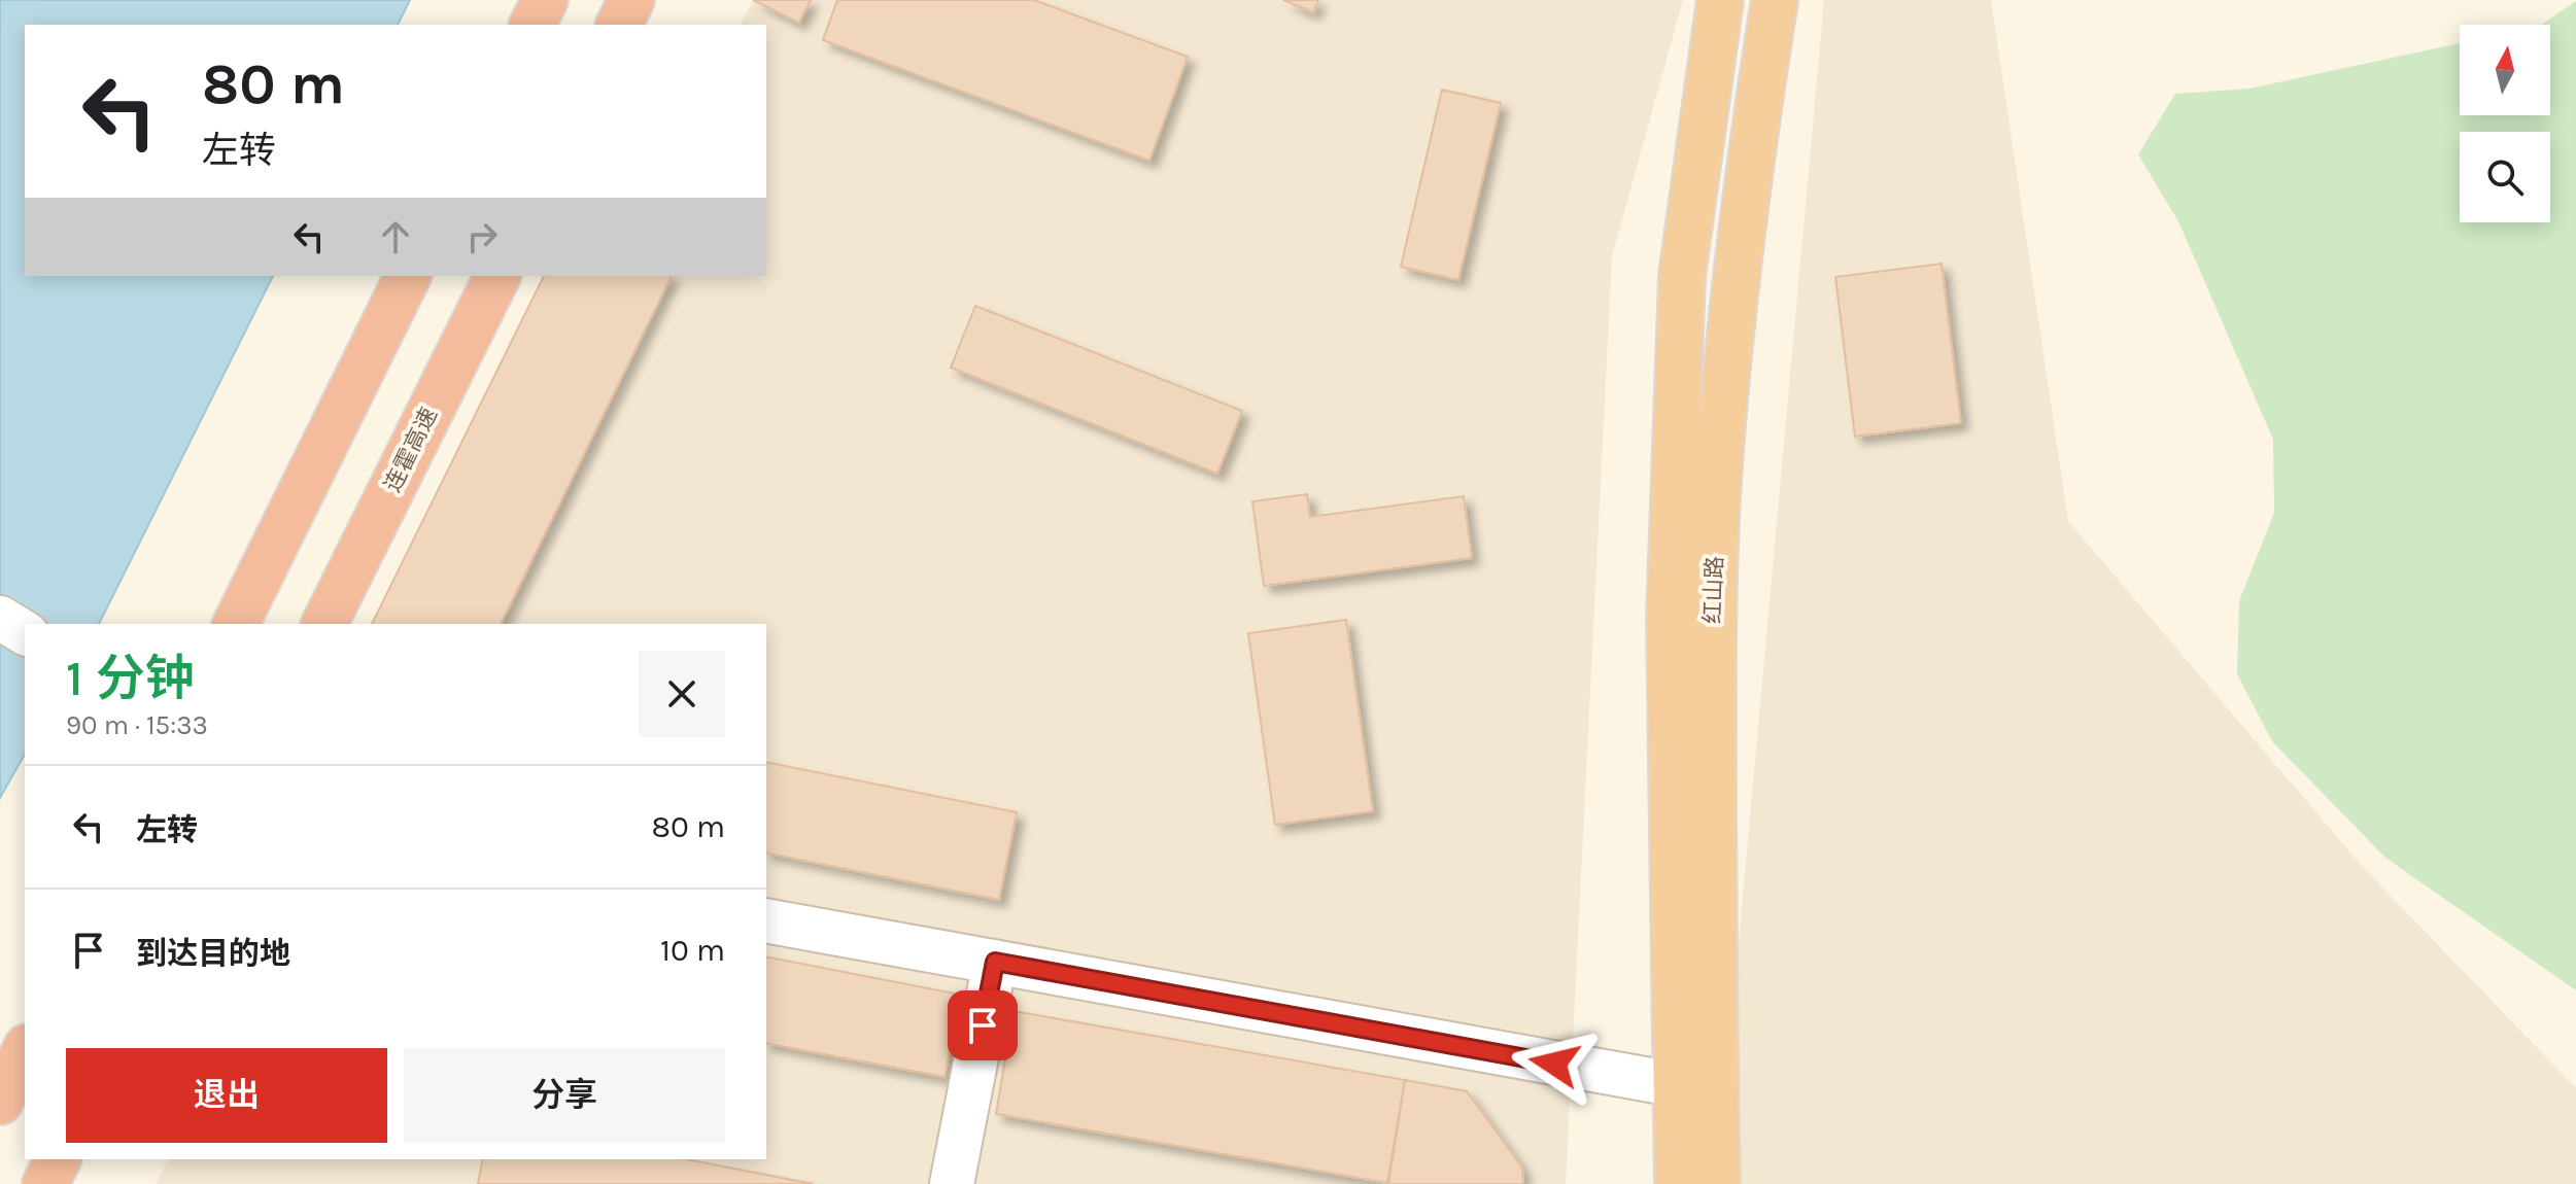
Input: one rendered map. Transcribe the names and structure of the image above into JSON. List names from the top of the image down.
{
  "streets": {
    "highway": ["连霍高速", "红山路"]
  },
  "north": "top",
  "page": {
    "turn": ["80 m", "左转"],
    "heading": ["1 分钟", "90 m · 15:33"],
    "list": [
      {
        "name": "左转",
        "value": "80 m"
      },
      {
        "name": "到达目的地",
        "value": "10 m"
      }
    ],
    "buttons": ["退出", "分享"]
  }
}
